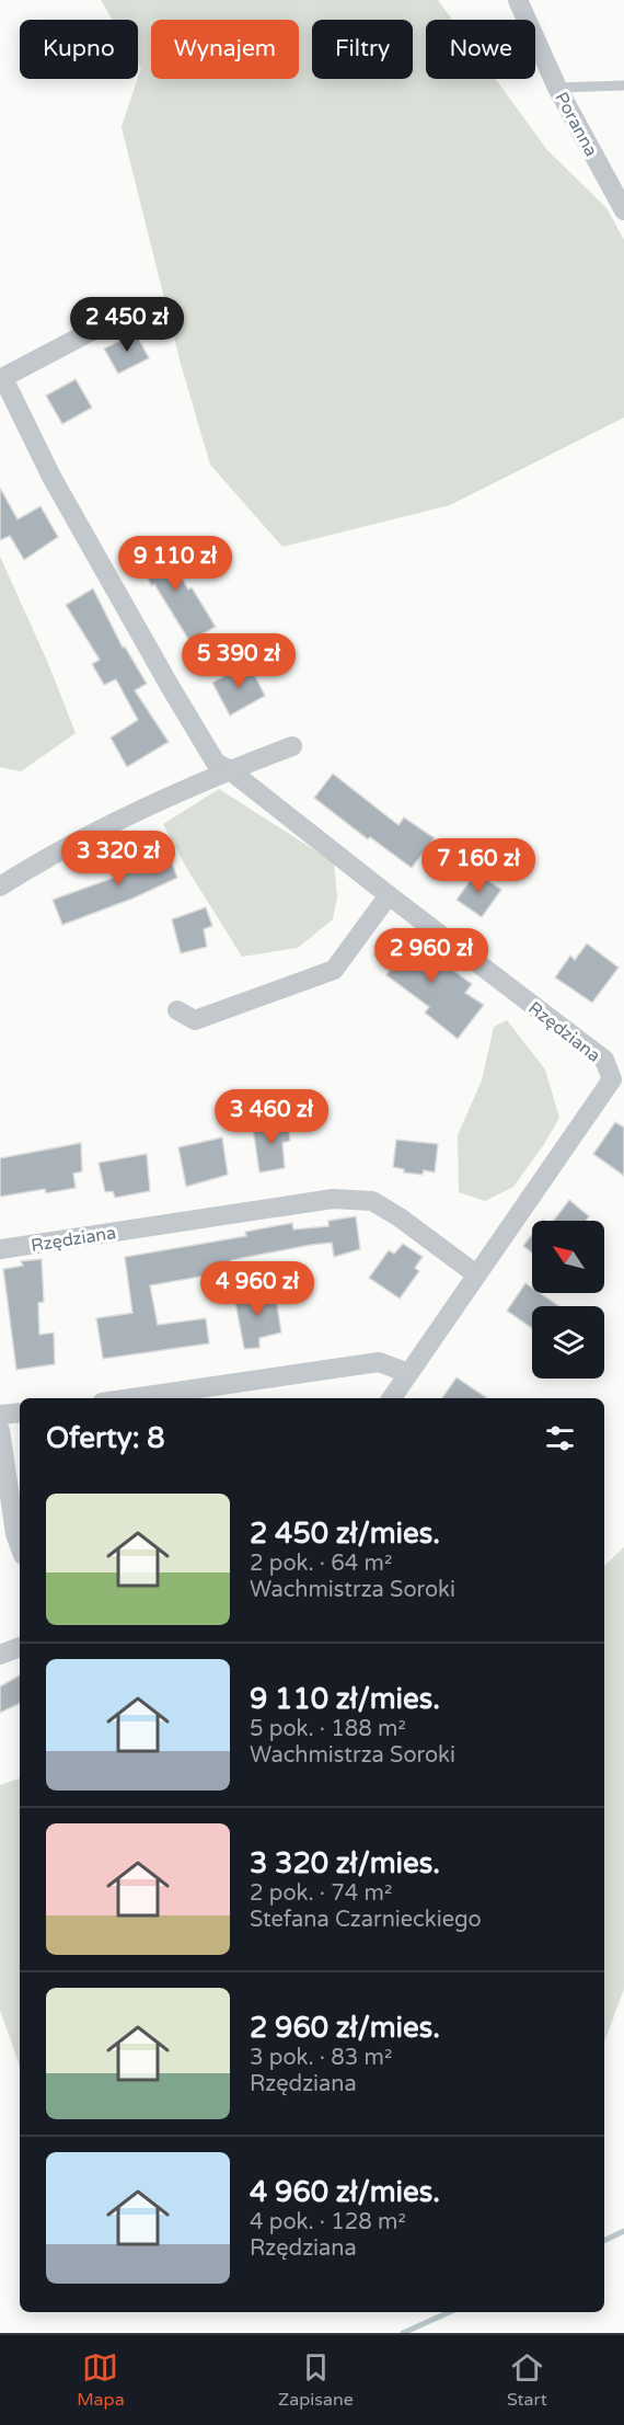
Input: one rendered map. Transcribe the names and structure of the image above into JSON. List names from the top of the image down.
{
  "streets": {
    "street": ["Poranna", "Rzędziana"]
  },
  "north": "top left",
  "page": {
    "chip": [
      "Kupno",
      "Wynajem",
      "Filtry",
      "Nowe"
    ],
    "price": [
      "2 450 zł",
      "9 110 zł",
      "5 390 zł",
      "3 320 zł",
      "7 160 zł",
      "2 960 zł",
      "3 460 zł",
      "4 960 zł"
    ],
    "heading": "Oferty: 8",
    "list": [
      {
        "name": "2 450 zł/mies.",
        "note": "2 pok. · 64 m² · Wachmistrza Soroki"
      },
      {
        "name": "9 110 zł/mies.",
        "note": "5 pok. · 188 m² · Wachmistrza Soroki"
      },
      {
        "name": "3 320 zł/mies.",
        "note": "2 pok. · 74 m² · Stefana Czarnieckiego"
      },
      {
        "name": "2 960 zł/mies.",
        "note": "3 pok. · 83 m² · Rzędziana"
      },
      {
        "name": "4 960 zł/mies.",
        "note": "4 pok. · 128 m² · Rzędziana"
      }
    ],
    "tabs": ["Mapa", "Zapisane", "Start"]
  }
}
